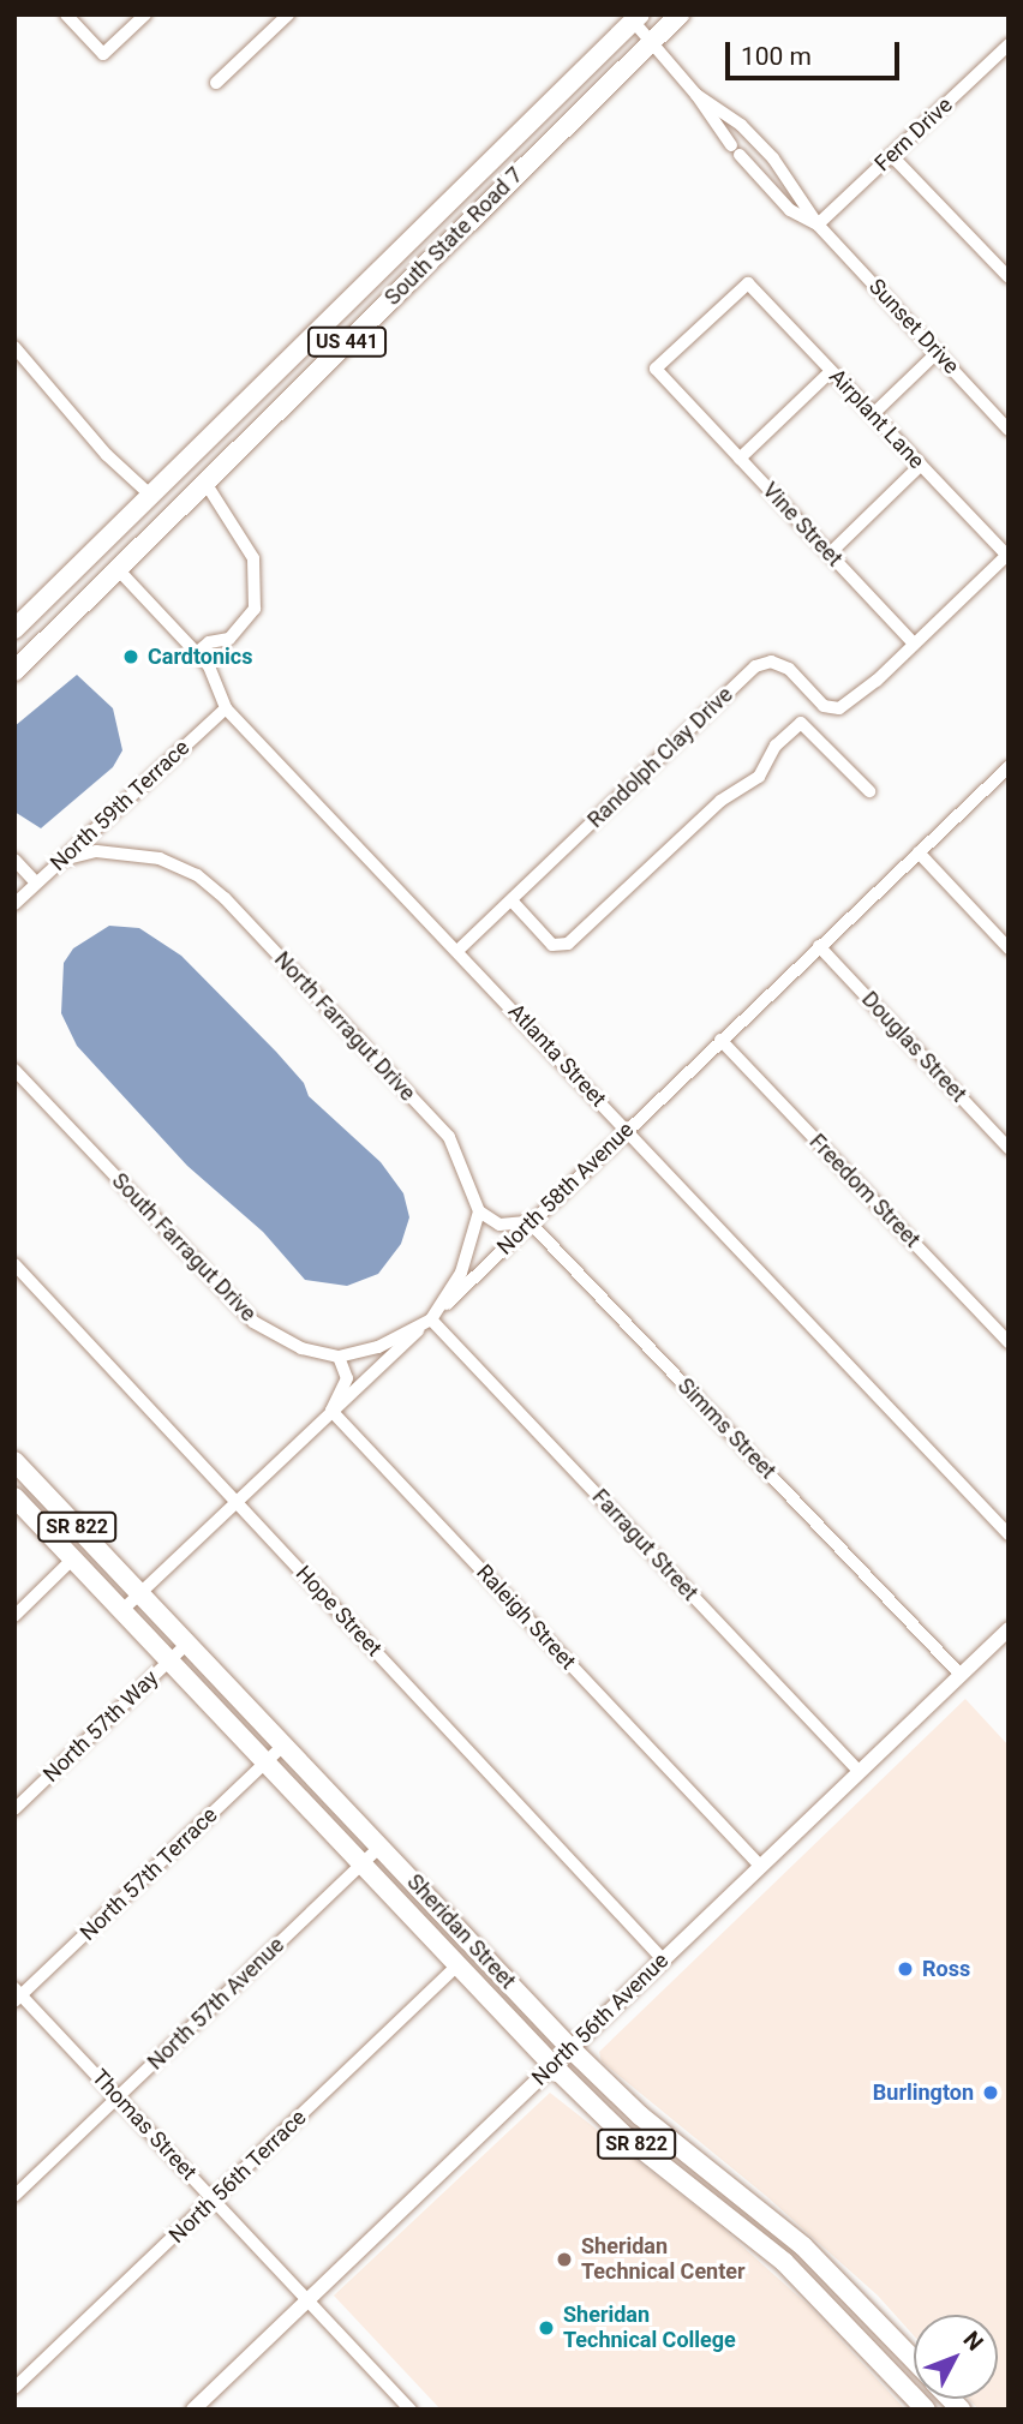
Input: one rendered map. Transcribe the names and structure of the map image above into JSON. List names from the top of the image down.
{
  "streets": {
    "main road": [
      "South State Road 7",
      "US 441",
      "SR 822",
      "Sheridan Street"
    ],
    "street": [
      "Fern Drive",
      "Sunset Drive",
      "Airplant Lane",
      "Vine Street",
      "Randolph Clay Drive",
      "North 59th Terrace",
      "North Farragut Drive",
      "Douglas Street",
      "Atlanta Street",
      "North 58th Avenue",
      "Freedom Street",
      "South Farragut Drive",
      "Simms Street",
      "Farragut Street",
      "Hope Street",
      "Raleigh Street",
      "North 57th Way",
      "North 57th Terrace",
      "North 57th Avenue",
      "North 56th Avenue",
      "Thomas Street",
      "North 56th Terrace"
    ]
  },
  "crossings": [
    ["Fern Drive", "Sunset Drive"],
    ["South State Road 7", "Sunset Drive"],
    ["South State Road 7", "Atlanta Street"],
    ["Airplant Lane", "Vine Street"],
    ["Vine Street", "Randolph Clay Drive"],
    ["Randolph Clay Drive", "Atlanta Street"],
    ["North 59th Terrace", "North Farragut Drive"],
    ["North 59th Terrace", "Atlanta Street"],
    ["Douglas Street", "North 58th Avenue"],
    ["Atlanta Street", "North 58th Avenue"],
    ["North 58th Avenue", "Freedom Street"],
    ["North 58th Avenue", "South Farragut Drive"],
    ["North 58th Avenue", "Simms Street"],
    ["North 58th Avenue", "Farragut Street"],
    ["North 58th Avenue", "Hope Street"],
    ["North 58th Avenue", "Raleigh Street"],
    ["North 58th Avenue", "Sheridan Street"],
    ["South Farragut Drive", "Farragut Street"],
    ["Simms Street", "North 56th Avenue"],
    ["Farragut Street", "North 56th Avenue"],
    ["Hope Street", "North 56th Avenue"],
    ["Raleigh Street", "North 56th Avenue"],
    ["North 57th Way", "Sheridan Street"],
    ["North 57th Terrace", "Sheridan Street"],
    ["North 57th Terrace", "Thomas Street"],
    ["Sheridan Street", "North 57th Avenue"],
    ["Sheridan Street", "North 56th Avenue"],
    ["Sheridan Street", "North 56th Terrace"],
    ["North 57th Avenue", "Thomas Street"],
    ["North 56th Avenue", "Thomas Street"],
    ["Thomas Street", "North 56th Terrace"]
  ],
  "places": [
    "Cardtonics",
    "Ross",
    "Burlington",
    "Sheridan Technical Center",
    "Sheridan Technical College"
  ],
  "scale_bar": "100 m",
  "north": "top right"
}
